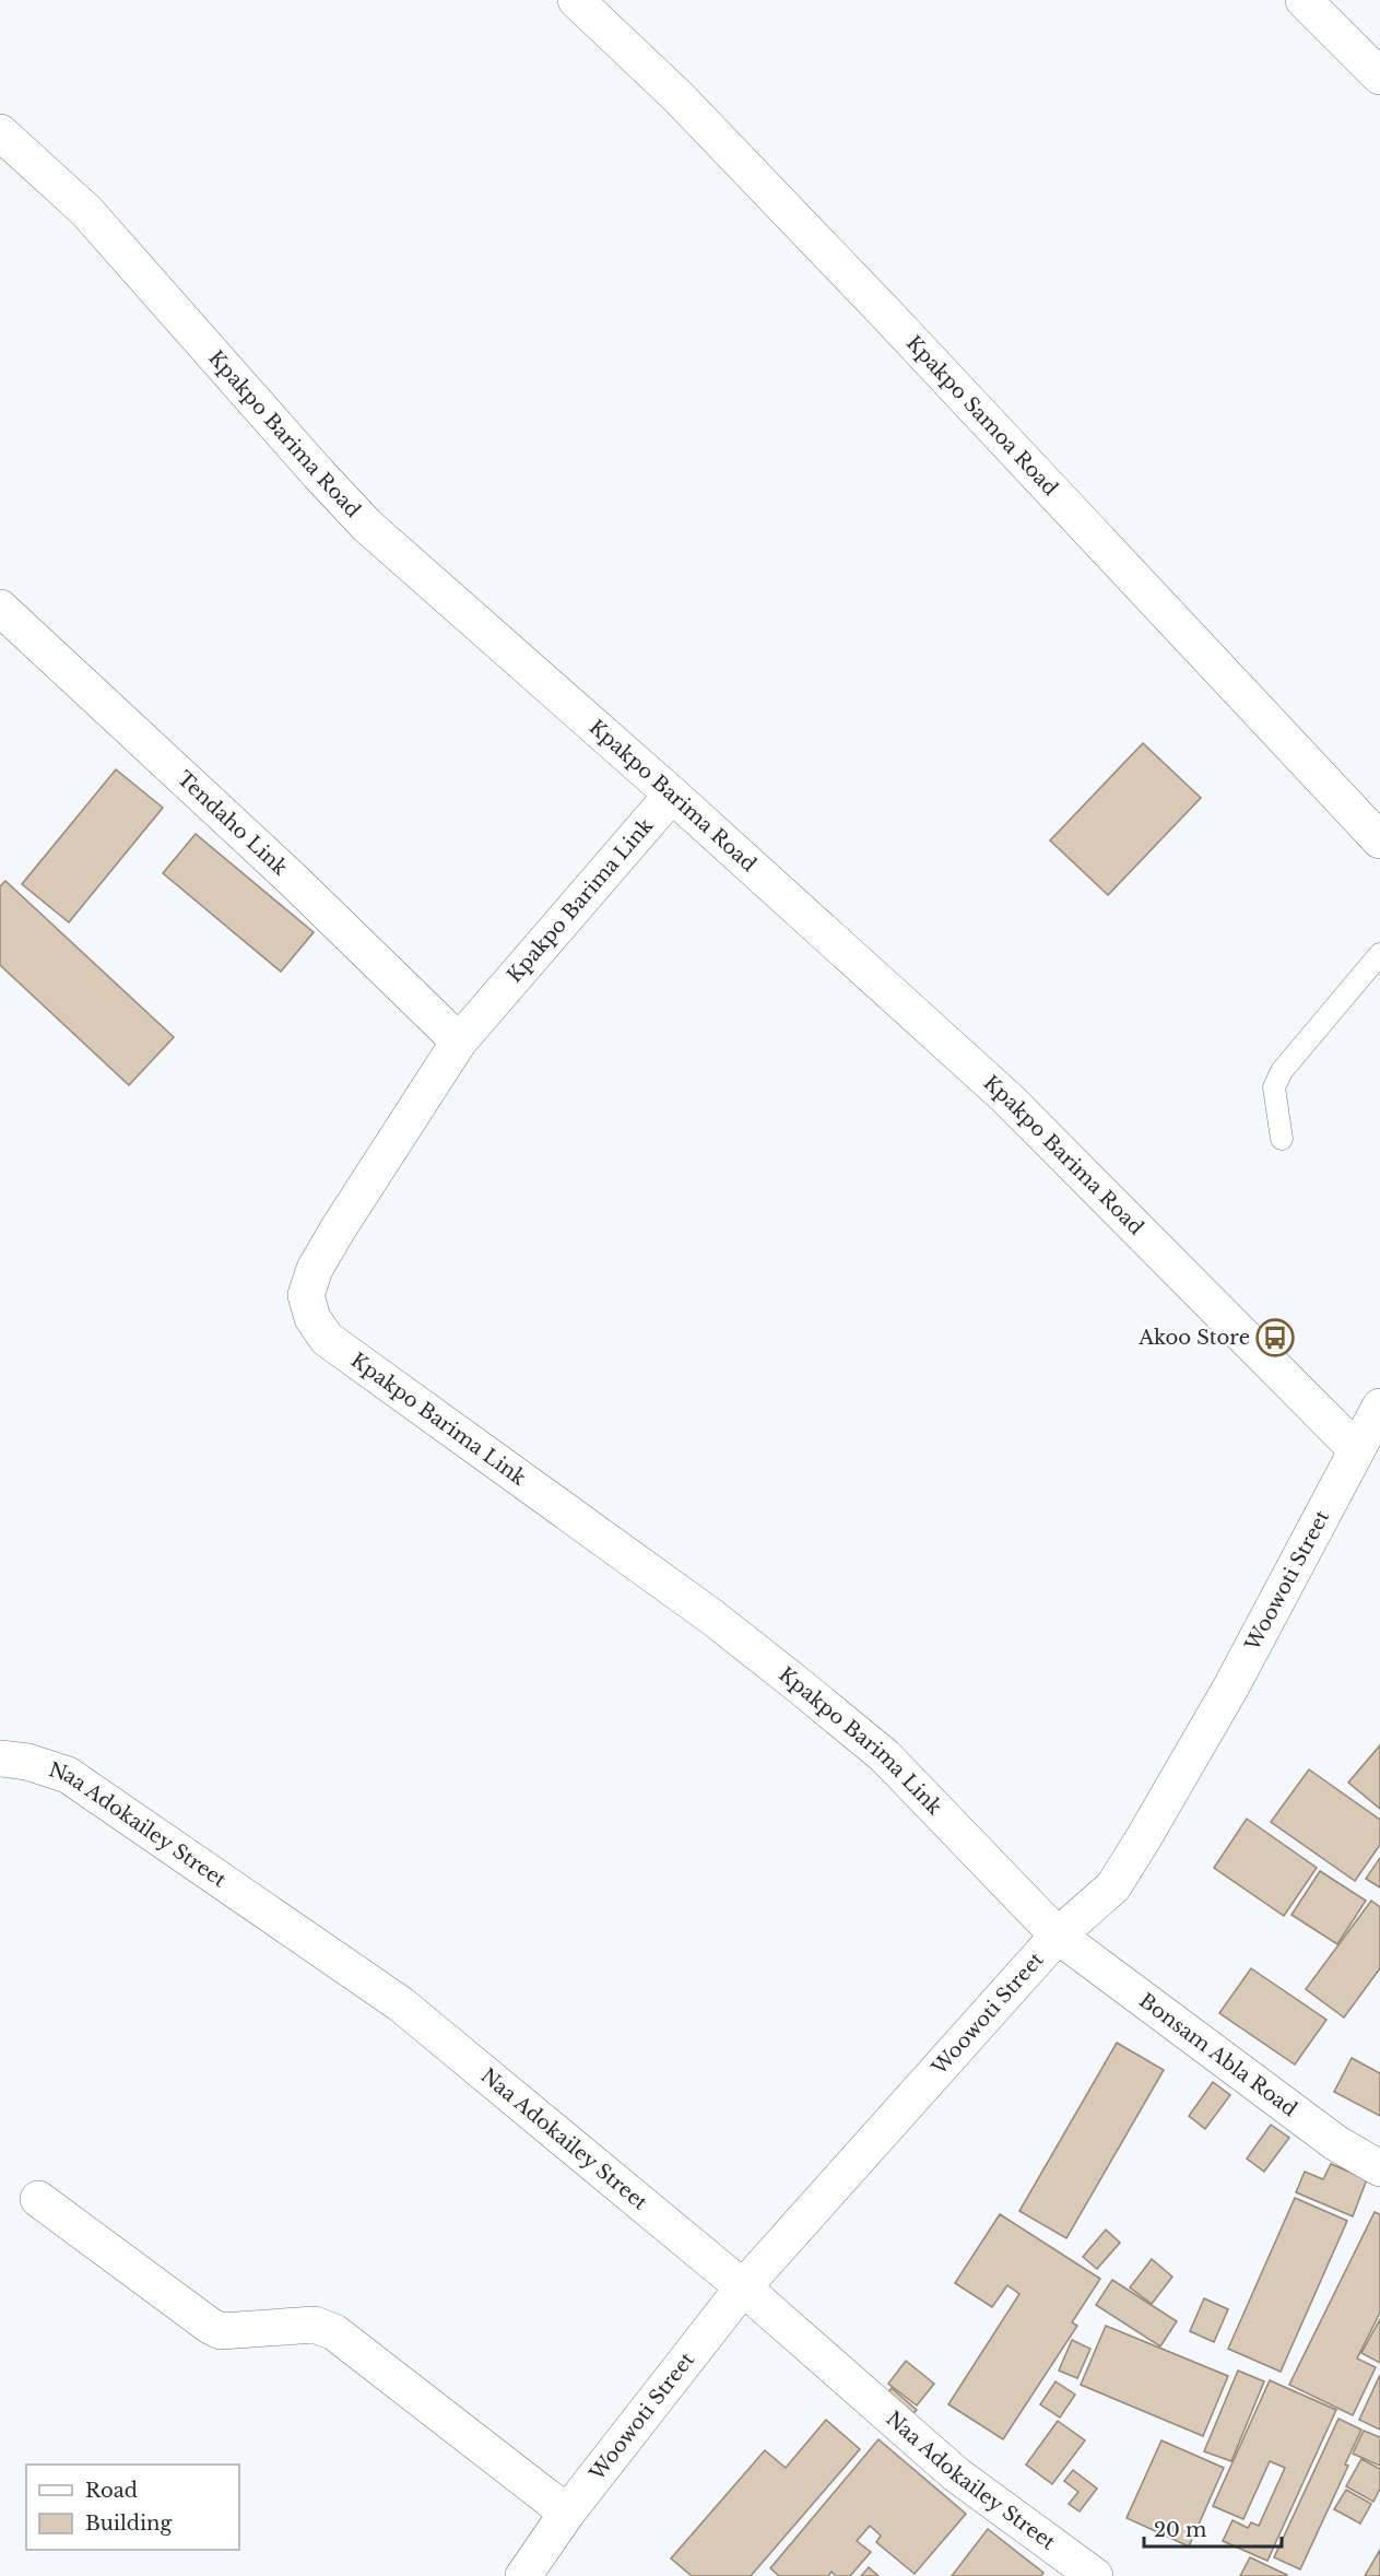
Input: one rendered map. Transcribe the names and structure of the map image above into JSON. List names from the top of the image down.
{
  "streets": {
    "street": [
      "Kpakpo Samoa Road",
      "Kpakpo Barima Road",
      "Tendaho Link",
      "Kpakpo Barima Link",
      "Woowoti Street",
      "Naa Adokailey Street",
      "Bonsam Abla Road"
    ]
  },
  "crossings": [
    ["Kpakpo Barima Road", "Kpakpo Barima Link"],
    ["Kpakpo Barima Road", "Woowoti Street"],
    ["Tendaho Link", "Kpakpo Barima Link"],
    ["Kpakpo Barima Link", "Woowoti Street"],
    ["Kpakpo Barima Link", "Bonsam Abla Road"],
    ["Woowoti Street", "Naa Adokailey Street"],
    ["Woowoti Street", "Bonsam Abla Road"]
  ],
  "places": {
    "bus stop": ["Akoo Store"]
  },
  "legend": ["Road", "Building"],
  "scale_bar": "20 m"
}
